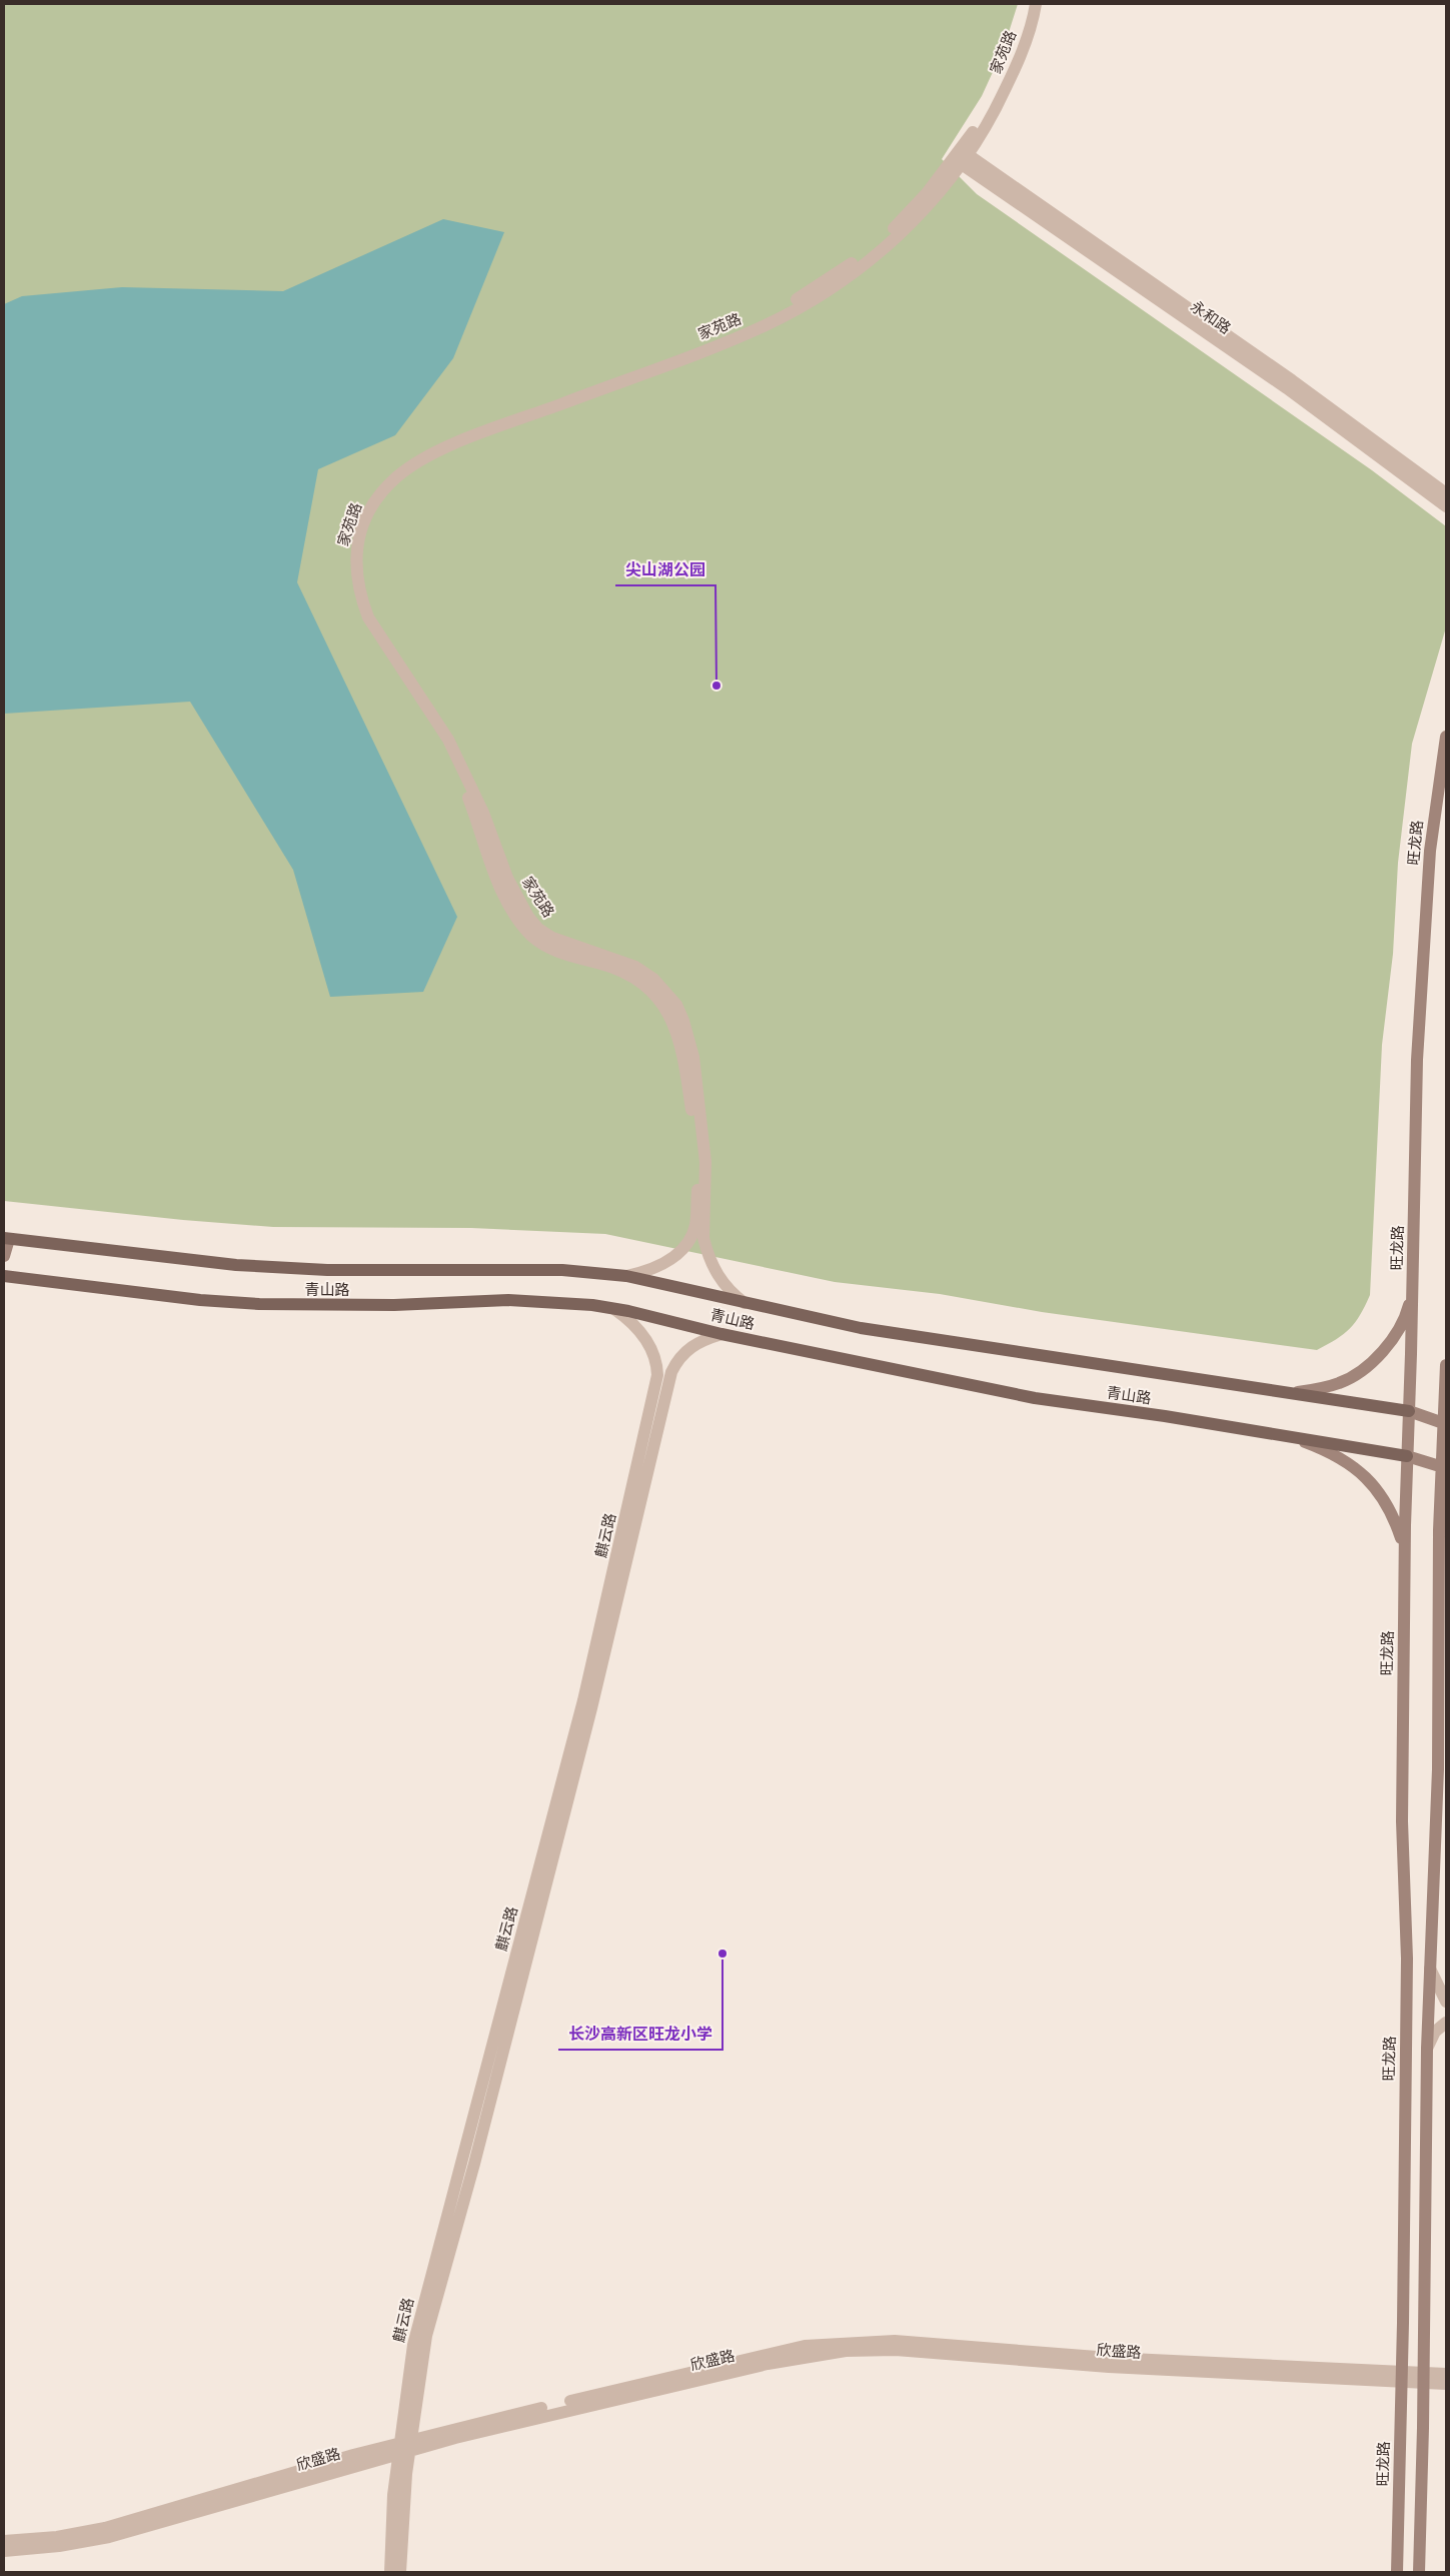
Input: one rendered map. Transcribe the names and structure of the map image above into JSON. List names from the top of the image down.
{
  "streets": {
    "main road": ["旺龙路", "青山路"],
    "street": [
      "家苑路",
      "永和路",
      "麒云路",
      "欣盛路"
    ]
  },
  "crossings": [
    ["家苑路", "永和路"],
    ["家苑路", "青山路"],
    ["旺龙路", "青山路"],
    ["旺龙路", "欣盛路"],
    ["青山路", "麒云路"],
    ["麒云路", "欣盛路"]
  ],
  "places": ["尖山湖公园", "长沙高新区旺龙小学"]
}
